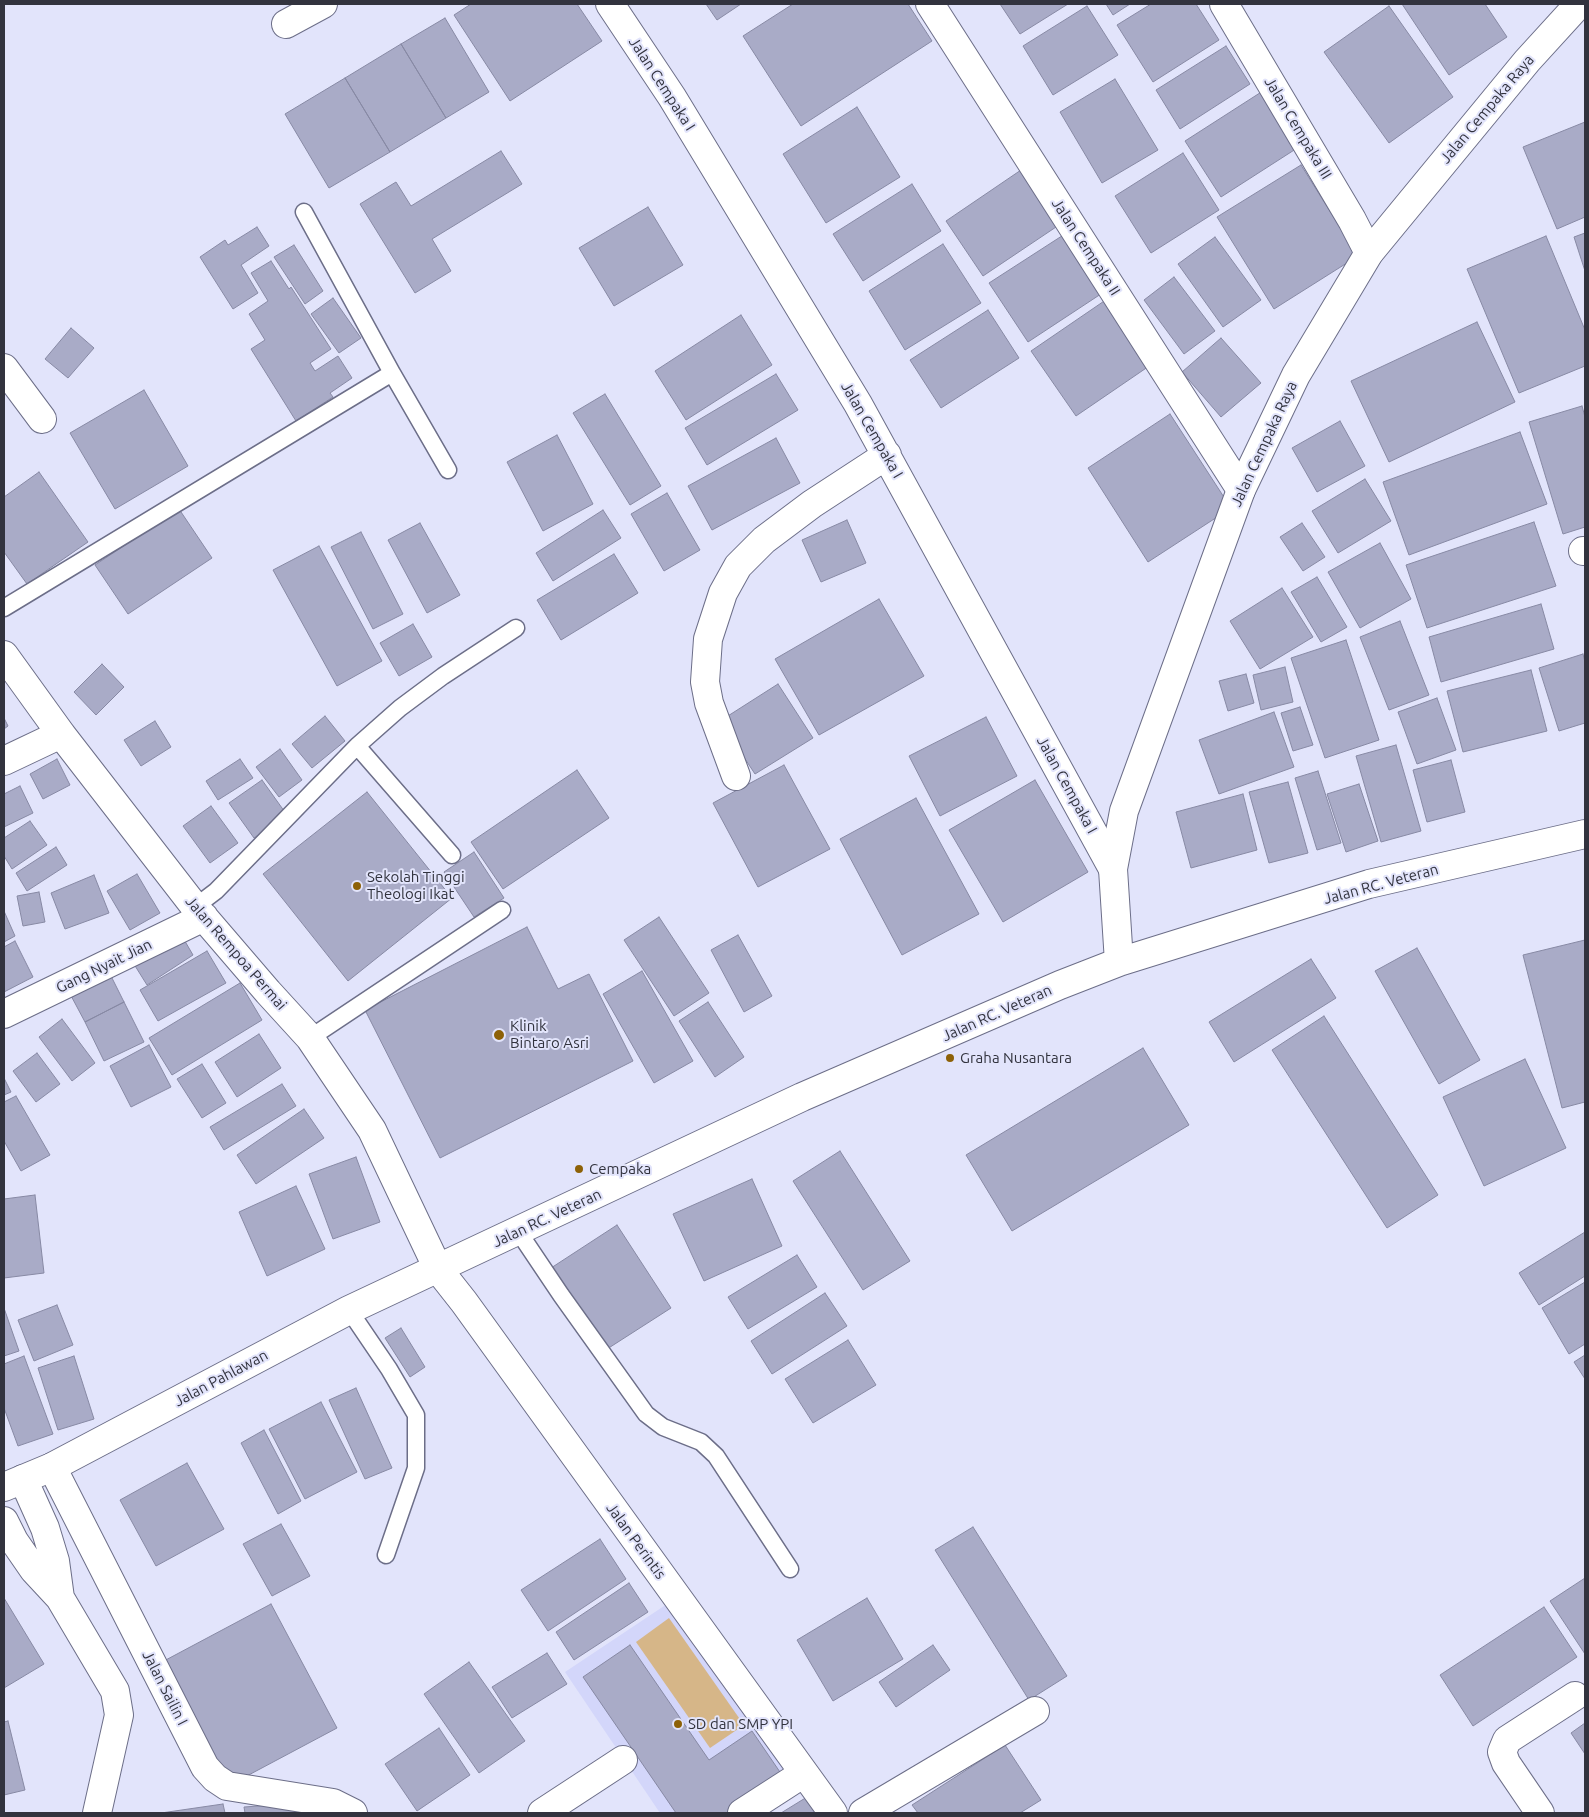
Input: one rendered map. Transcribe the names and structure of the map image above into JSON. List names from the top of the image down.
{
  "streets": {
    "street": [
      "Jalan Cempaka I",
      "Jalan Cempaka Raya",
      "Jalan Cempaka III",
      "Jalan Cempaka II",
      "Jalan RC. Veteran",
      "Jalan Rempoa Permai",
      "Gang Nyait Jian",
      "Jalan Pahlawan",
      "Jalan Perintis",
      "Jalan Sailin I"
    ]
  },
  "crossings": [
    ["Jalan Cempaka I", "Jalan Cempaka Raya"],
    ["Jalan Cempaka Raya", "Jalan Cempaka III"],
    ["Jalan Cempaka Raya", "Jalan Cempaka II"],
    ["Jalan Cempaka Raya", "Jalan RC. Veteran"],
    ["Jalan RC. Veteran", "Jalan Rempoa Permai"],
    ["Jalan RC. Veteran", "Jalan Pahlawan"],
    ["Jalan RC. Veteran", "Jalan Perintis"],
    ["Jalan Rempoa Permai", "Gang Nyait Jian"],
    ["Jalan Rempoa Permai", "Jalan Pahlawan"],
    ["Jalan Rempoa Permai", "Jalan Perintis"],
    ["Jalan Pahlawan", "Jalan Perintis"],
    ["Jalan Pahlawan", "Jalan Sailin I"]
  ],
  "places": [
    "Sekolah Tinggi Theologi Ikat",
    "Klinik Bintaro Asri",
    "Graha Nusantara",
    "Cempaka",
    "SD dan SMP YPI"
  ]
}
